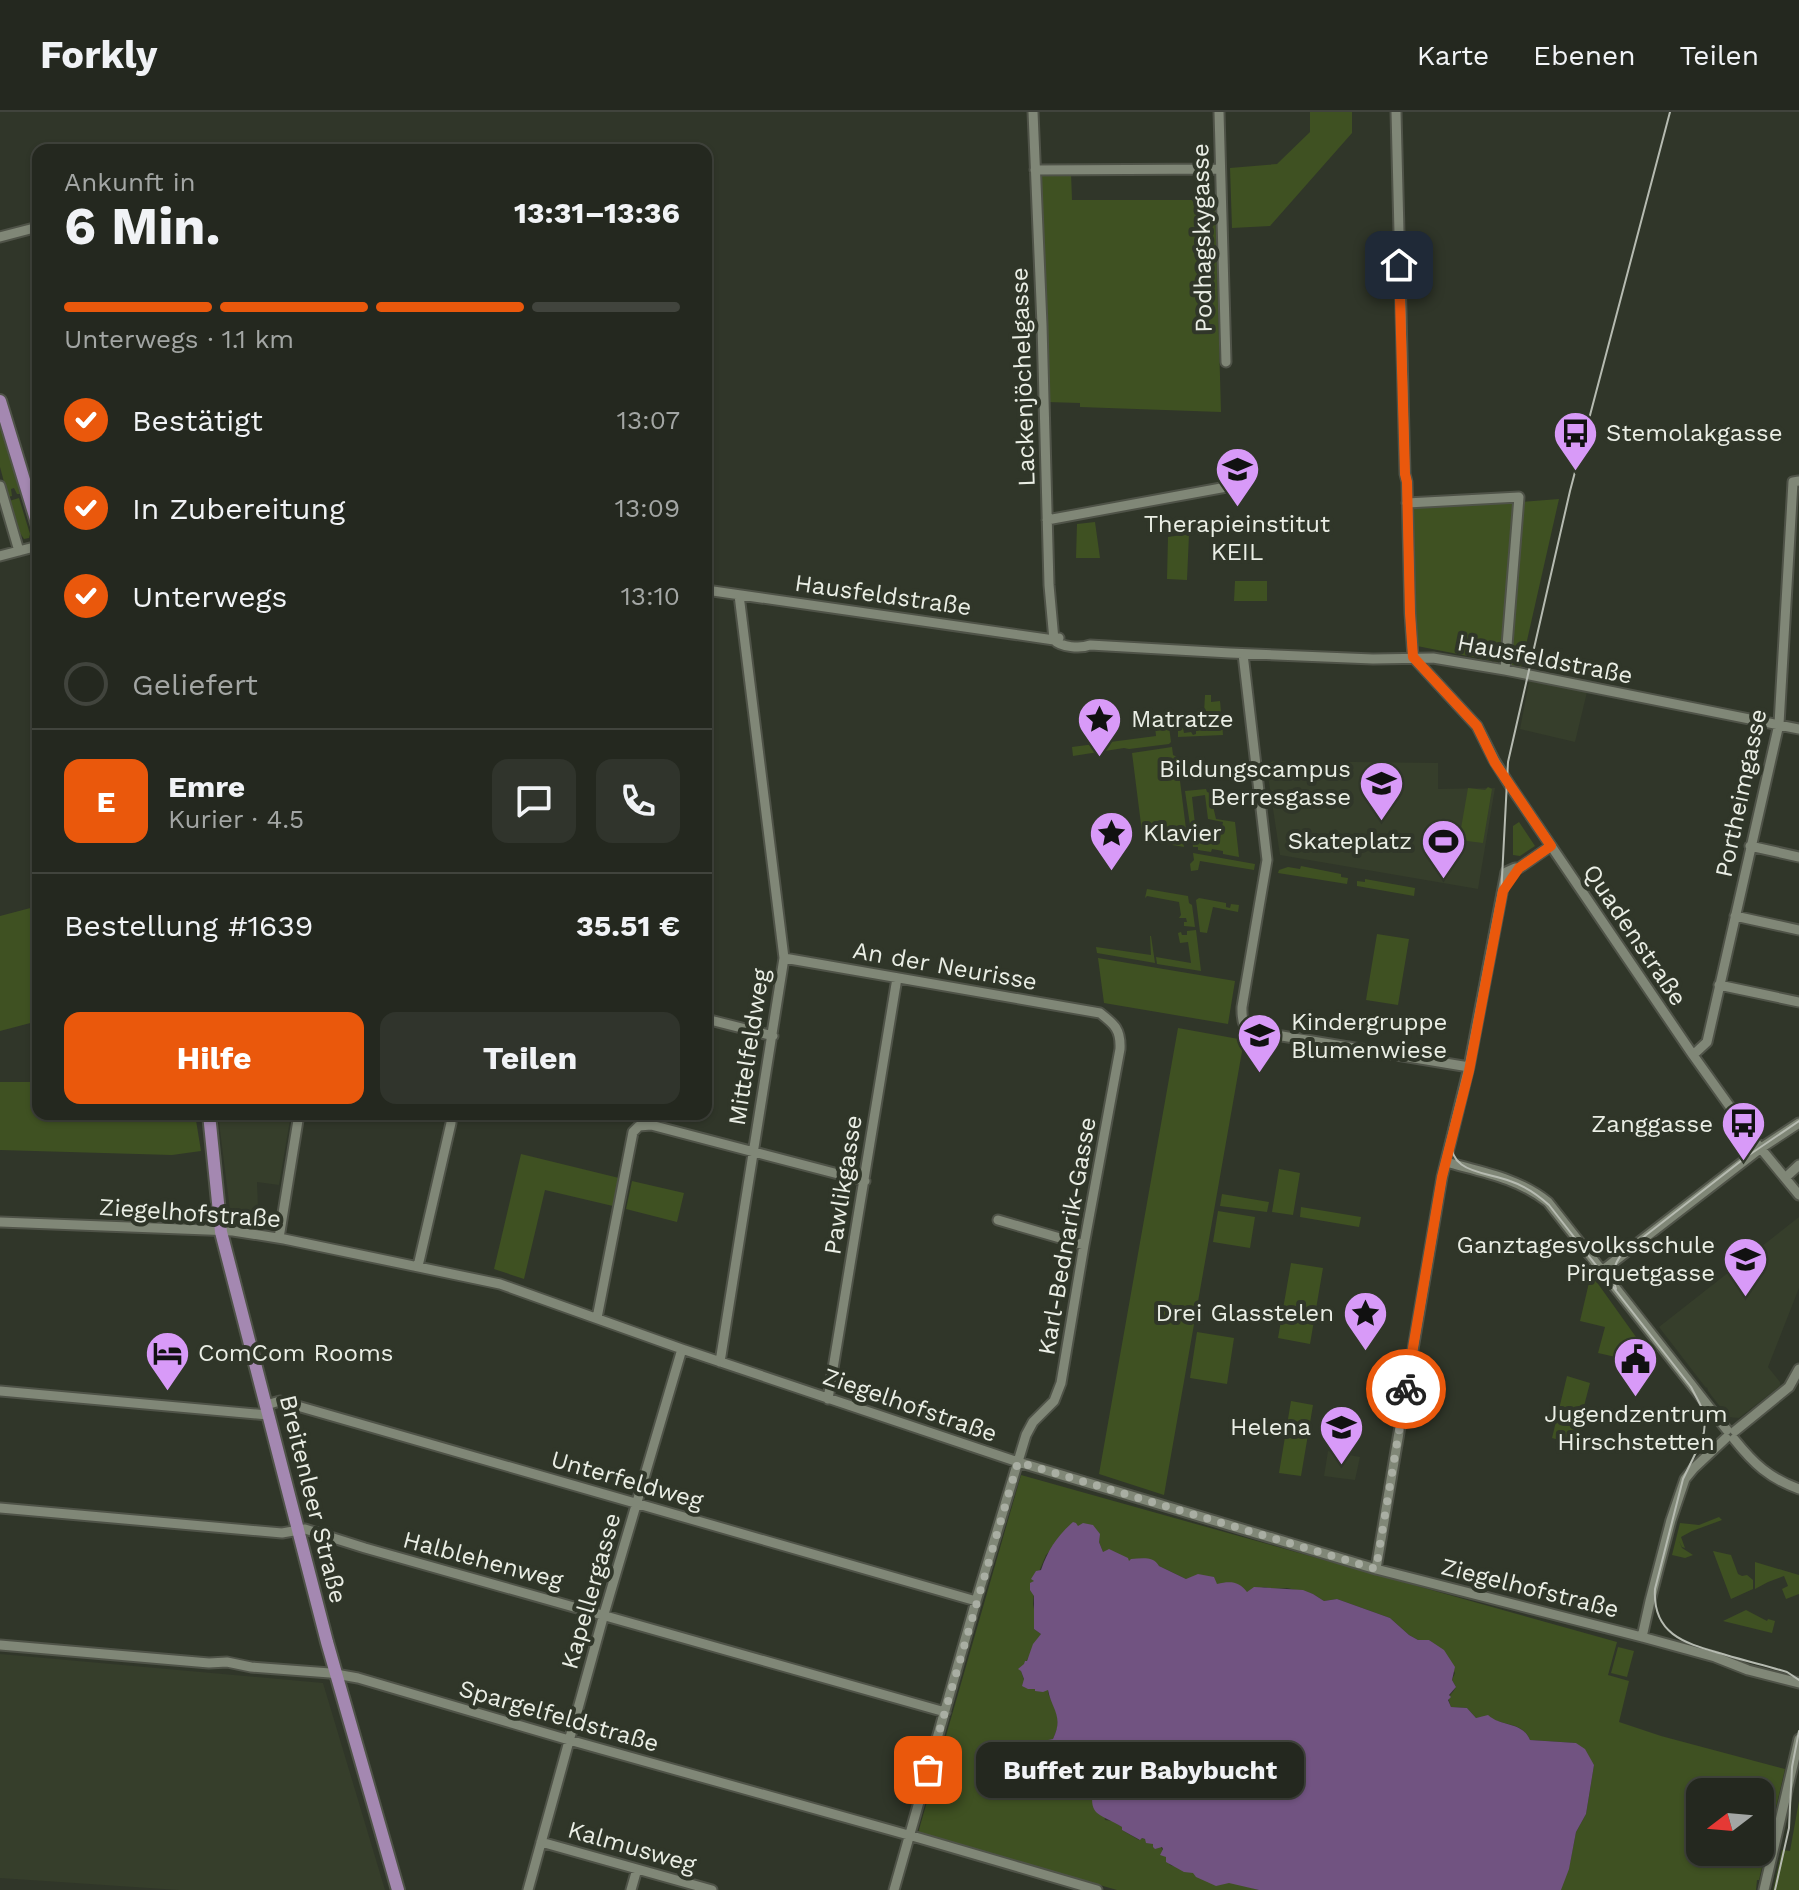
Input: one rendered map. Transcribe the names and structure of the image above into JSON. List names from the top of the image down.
{
  "streets": {
    "main road": ["Breitenleer Straße"],
    "street": [
      "Podhagskygasse",
      "Lackenjöchelgasse",
      "Hausfeldstraße",
      "Portheimgasse",
      "Quadenstraße",
      "An der Neurisse",
      "Mittelfeldweg",
      "Pawlikgasse",
      "Ziegelhofstraße",
      "Karl-Bednarik-Gasse",
      "Unterfeldweg",
      "Halblehenweg",
      "Kapellergasse",
      "Spargelfeldstraße",
      "Kalmusweg"
    ]
  },
  "crossings": [
    ["Lackenjöchelgasse", "Hausfeldstraße"],
    ["Hausfeldstraße", "Portheimgasse"],
    ["Hausfeldstraße", "Quadenstraße"],
    ["Hausfeldstraße", "Mittelfeldweg"],
    ["Portheimgasse", "Quadenstraße"],
    ["An der Neurisse", "Mittelfeldweg"],
    ["An der Neurisse", "Pawlikgasse"],
    ["An der Neurisse", "Karl-Bednarik-Gasse"],
    ["Mittelfeldweg", "Ziegelhofstraße"],
    ["Pawlikgasse", "Ziegelhofstraße"],
    ["Ziegelhofstraße", "Karl-Bednarik-Gasse"],
    ["Ziegelhofstraße", "Breitenleer Straße"],
    ["Ziegelhofstraße", "Kapellergasse"],
    ["Karl-Bednarik-Gasse", "Unterfeldweg"],
    ["Karl-Bednarik-Gasse", "Halblehenweg"],
    ["Karl-Bednarik-Gasse", "Spargelfeldstraße"],
    ["Unterfeldweg", "Breitenleer Straße"],
    ["Unterfeldweg", "Kapellergasse"],
    ["Breitenleer Straße", "Halblehenweg"],
    ["Breitenleer Straße", "Spargelfeldstraße"],
    ["Halblehenweg", "Kapellergasse"],
    ["Kapellergasse", "Spargelfeldstraße"],
    ["Kapellergasse", "Kalmusweg"]
  ],
  "places": {
    "bus stop": ["Stemolakgasse", "Zanggasse"],
    "school or university": [
      "Therapieinstitut KEIL",
      "Bildungscampus Berresgasse",
      "Kindergruppe Blumenwiese",
      "Ganztagesvolksschule Pirquetgasse",
      "Helena"
    ],
    "place": ["Matratze", "Klavier", "Drei Glasstelen"],
    "sports": ["Skateplatz"],
    "hotel": ["ComCom Rooms"],
    "public building": ["Jugendzentrum Hirschstetten"],
    "other": ["Buffet zur Babybucht"]
  },
  "north": "left",
  "page": {
    "header": "Forkly",
    "nav": ["Karte", "Ebenen", "Teilen"],
    "heading": ["6 Min.", "Ankunft in", "13:31–13:36"],
    "panel": [
      "Emre",
      "Kurier · 4.5",
      "Bestellung #1639",
      "35.51 €"
    ],
    "bar": "Unterwegs · 1.1 km",
    "list": [
      ["Bestätigt", "13:07"],
      ["In Zubereitung", "13:09"],
      ["Unterwegs", "13:10"],
      "Geliefert"
    ],
    "round": "E",
    "buttons": ["Hilfe", "Teilen"],
    "bubble": "Buffet zur Babybucht"
  }
}
